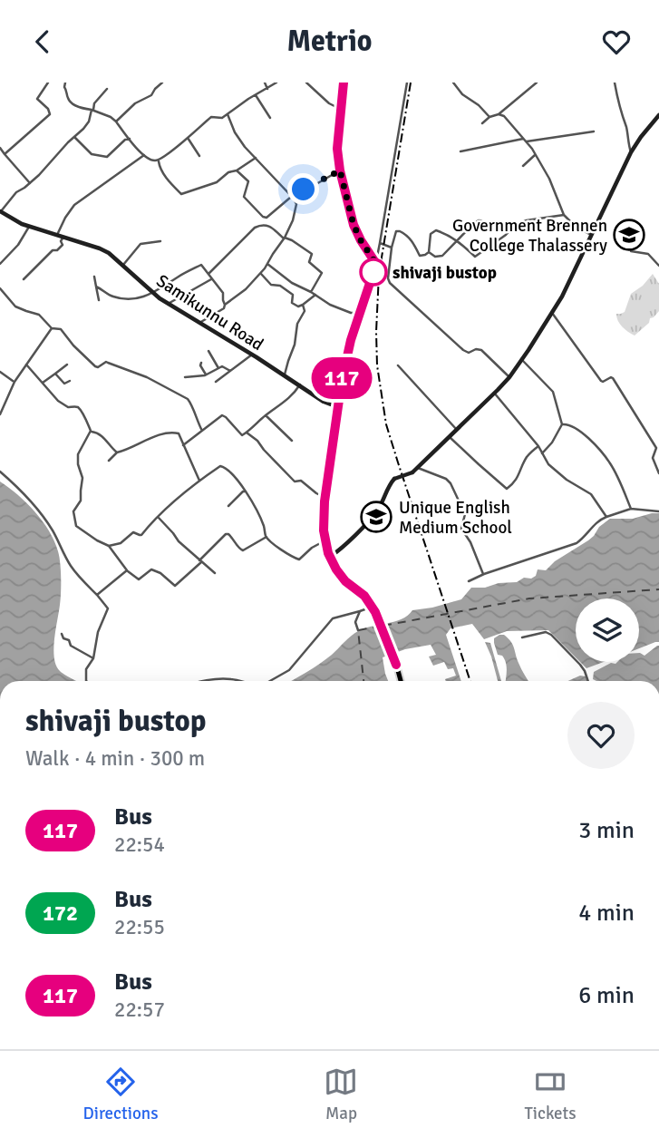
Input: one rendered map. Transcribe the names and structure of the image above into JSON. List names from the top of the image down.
{
  "streets": {
    "main road": ["Samikunnu Road"]
  },
  "places": {
    "school or university": ["Government Brennen College Thalassery", "Unique English Medium School"],
    "other": ["shivaji bustop"]
  },
  "lines": ["bus line 117"],
  "page": {
    "header": "Metrio",
    "on_map": "117",
    "heading": ["shivaji bustop", "Walk · 4 min · 300 m"],
    "list": [
      {
        "mark": "117",
        "name": "Bus",
        "note": "22:54",
        "value": "3 min"
      },
      {
        "mark": "172",
        "name": "Bus",
        "note": "22:55",
        "value": "4 min"
      },
      {
        "mark": "117",
        "name": "Bus",
        "note": "22:57",
        "value": "6 min"
      }
    ],
    "tabs": ["Directions", "Map", "Tickets"]
  }
}
